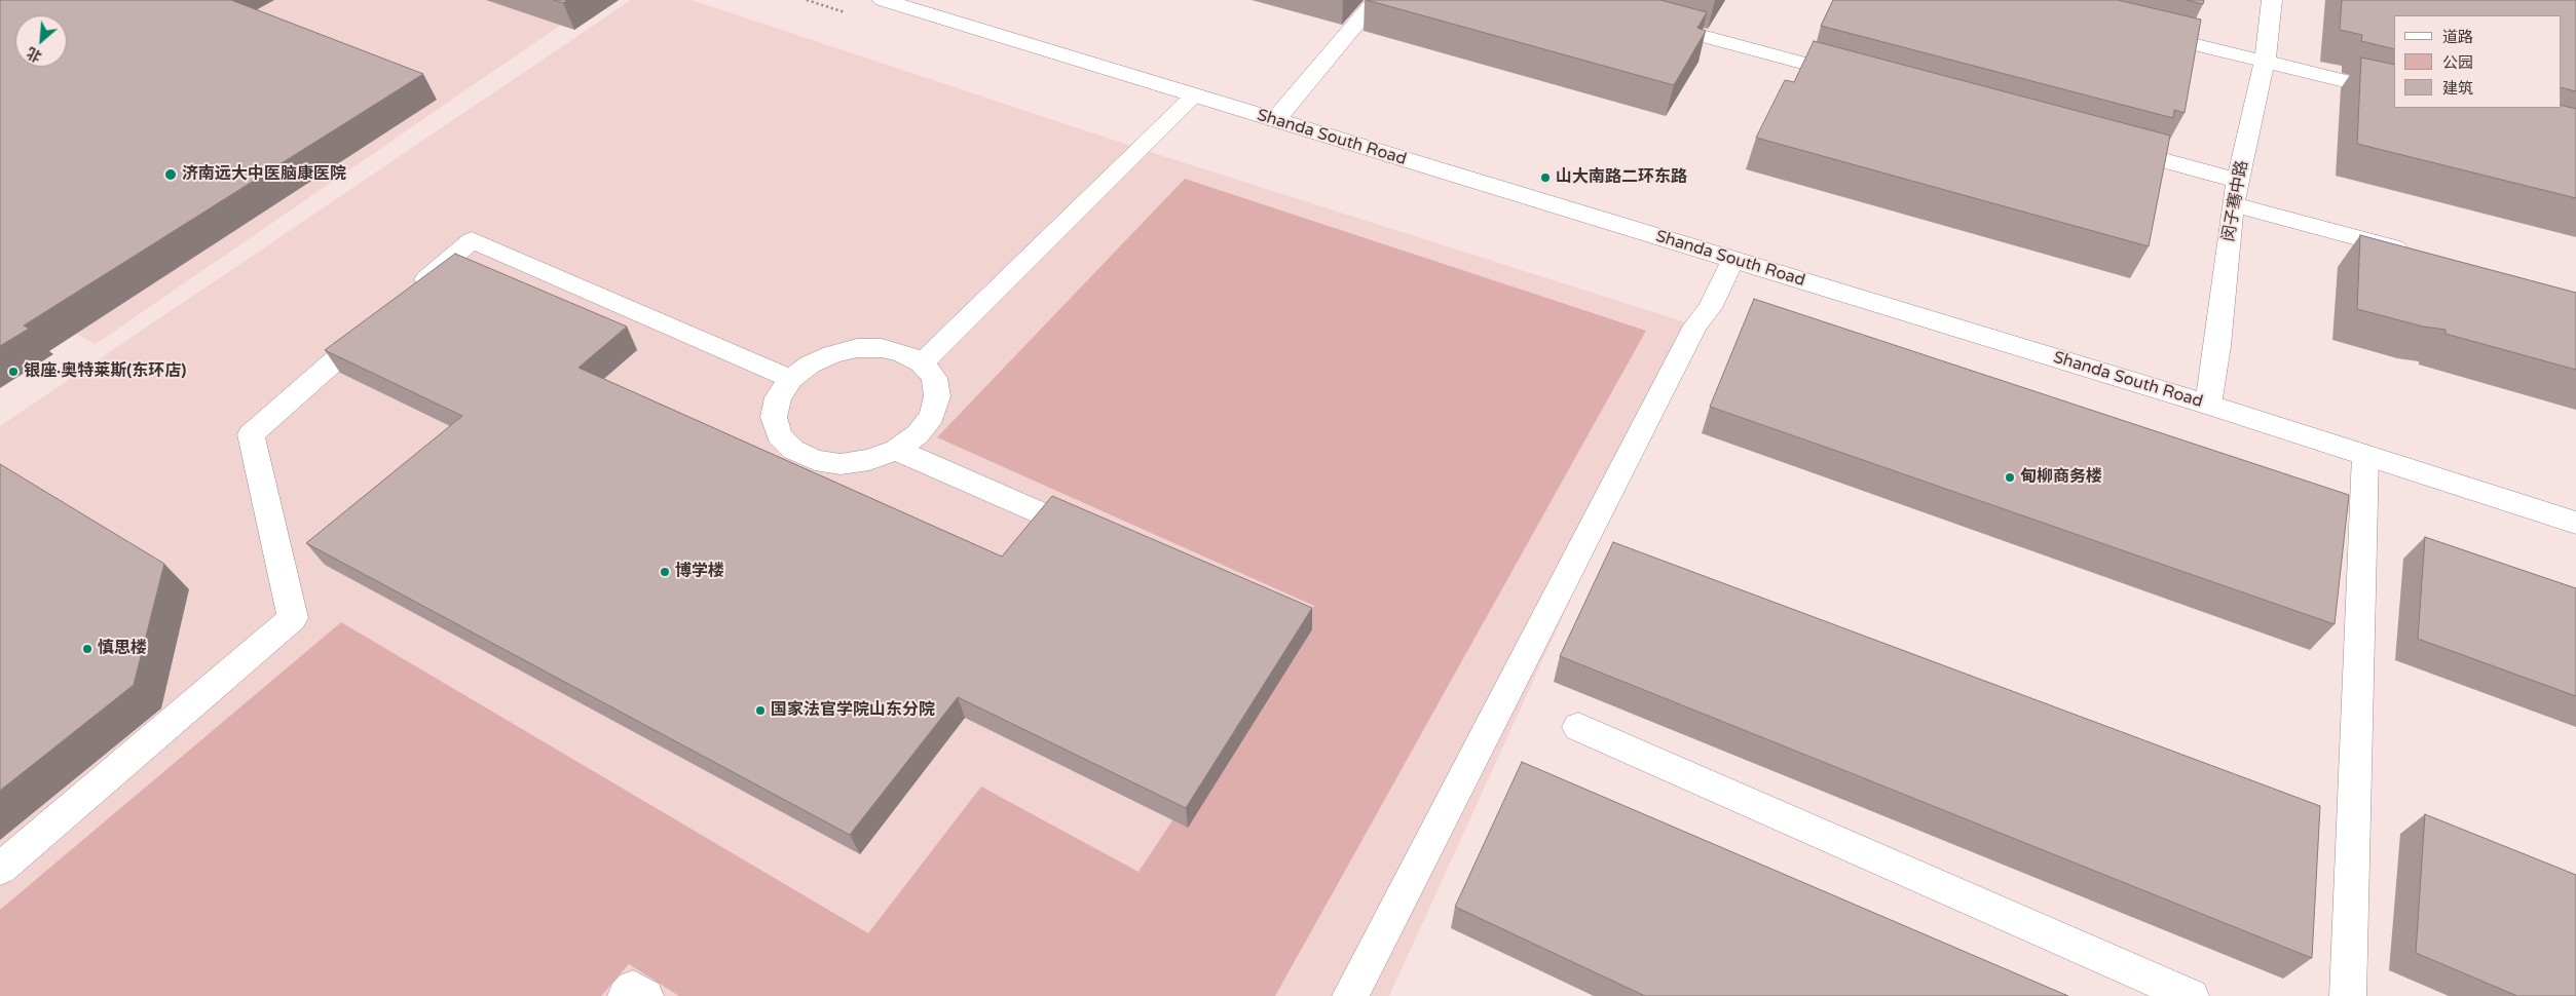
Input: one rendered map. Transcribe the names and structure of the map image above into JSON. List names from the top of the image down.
{
  "streets": {
    "street": ["Shanda South Road", "闵子骞中路"]
  },
  "crossings": [
    ["Shanda South Road", "闵子骞中路"]
  ],
  "places": [
    "济南远大中医脑康医院",
    "山大南路二环东路",
    "银座·奥特莱斯(东环店)",
    "甸柳商务楼",
    "博学楼",
    "慎思楼",
    "国家法官学院山东分院"
  ],
  "legend": ["道路", "公园", "建筑"],
  "north": "bottom left"
}
